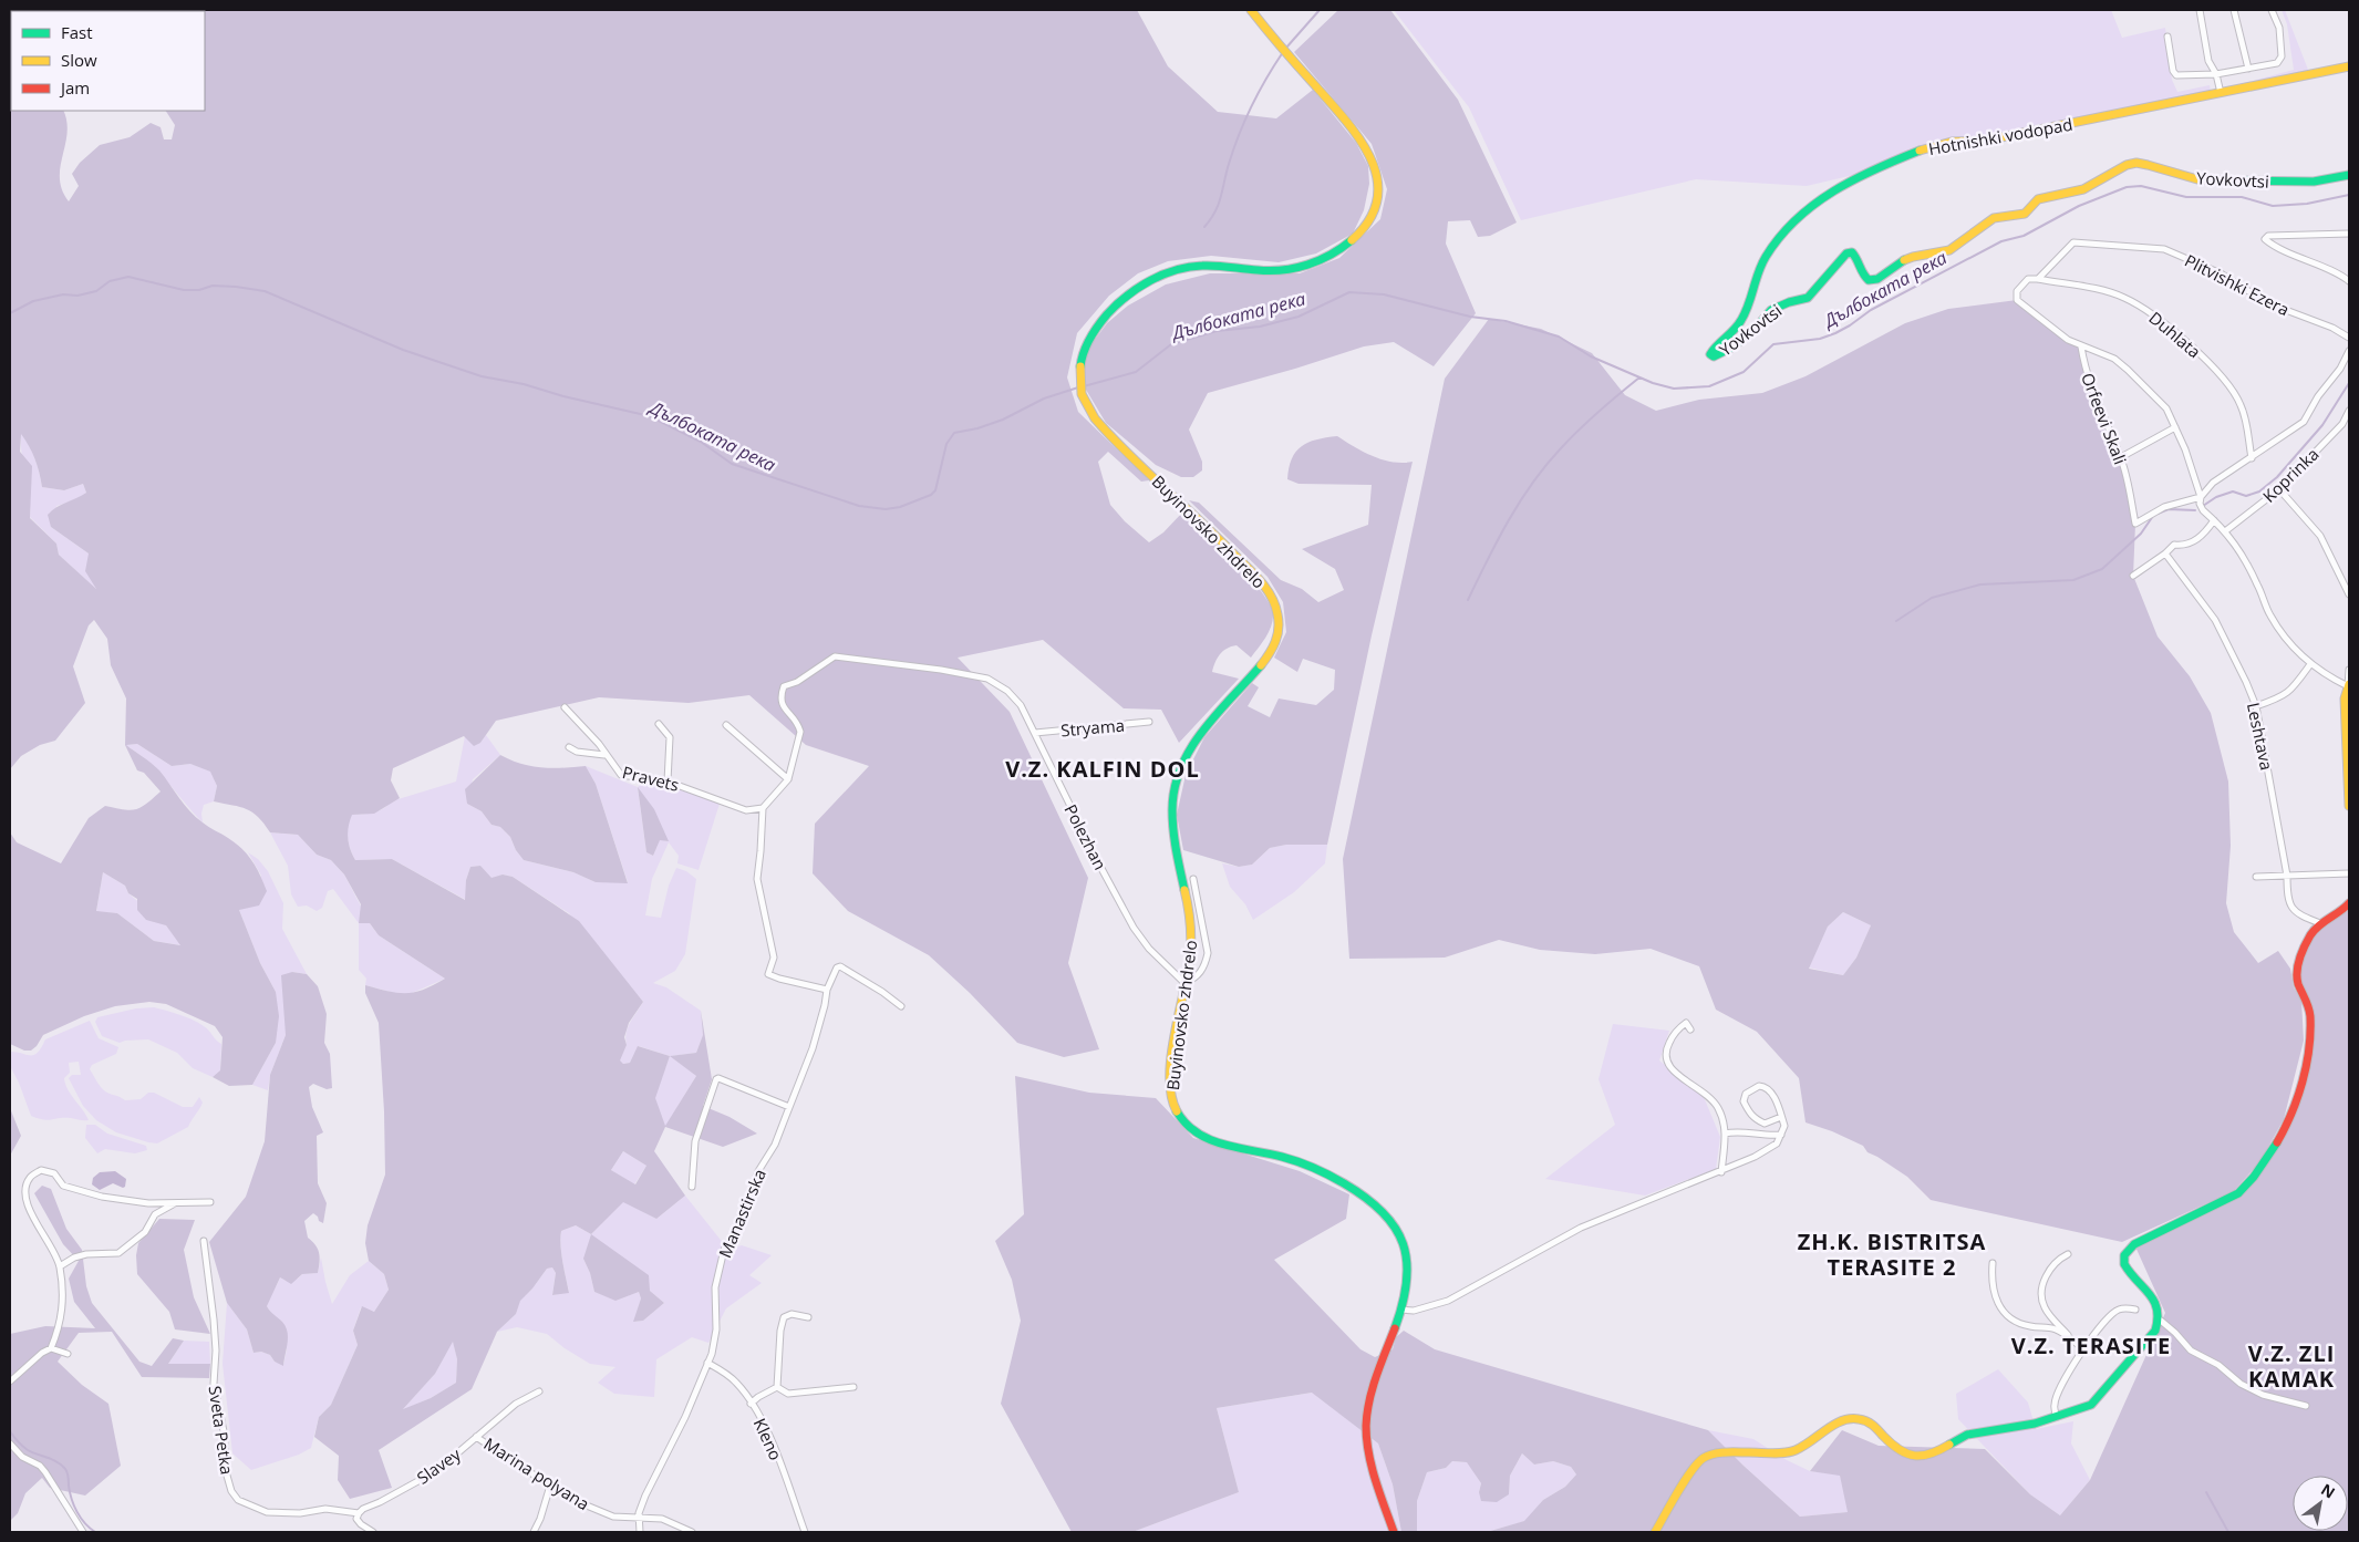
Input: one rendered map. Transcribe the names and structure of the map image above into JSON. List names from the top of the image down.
{
  "streets": {
    "street": [
      "Hotnishki vodopad",
      "Yovkovtsi",
      "Plitvishki Ezera",
      "Duhlata",
      "Orfeevi Skali",
      "Koprinka",
      "Buyinovsko zhdrelo",
      "Stryama",
      "Leshtava",
      "Pravets",
      "Polezhan",
      "Manastirska",
      "Sveta Petka",
      "Kleno",
      "Slavey",
      "Marina polyana"
    ]
  },
  "crossings": [
    ["Hotnishki vodopad", "Yovkovtsi"],
    ["Plitvishki Ezera", "Duhlata"],
    ["Buyinovsko zhdrelo", "Polezhan"],
    ["Stryama", "Polezhan"],
    ["Manastirska", "Kleno"],
    ["Manastirska", "Marina polyana"],
    ["Sveta Petka", "Slavey"],
    ["Slavey", "Marina polyana"]
  ],
  "districts": [
    "V.Z. KALFIN DOL",
    "ZH.K. BISTRITSA TERASITE 2",
    "V.Z. TERASITE",
    "V.Z. ZLI KAMAK"
  ],
  "water": ["Дълбоката река"],
  "legend": ["Fast", "Slow", "Jam"],
  "north": "top right"
}
